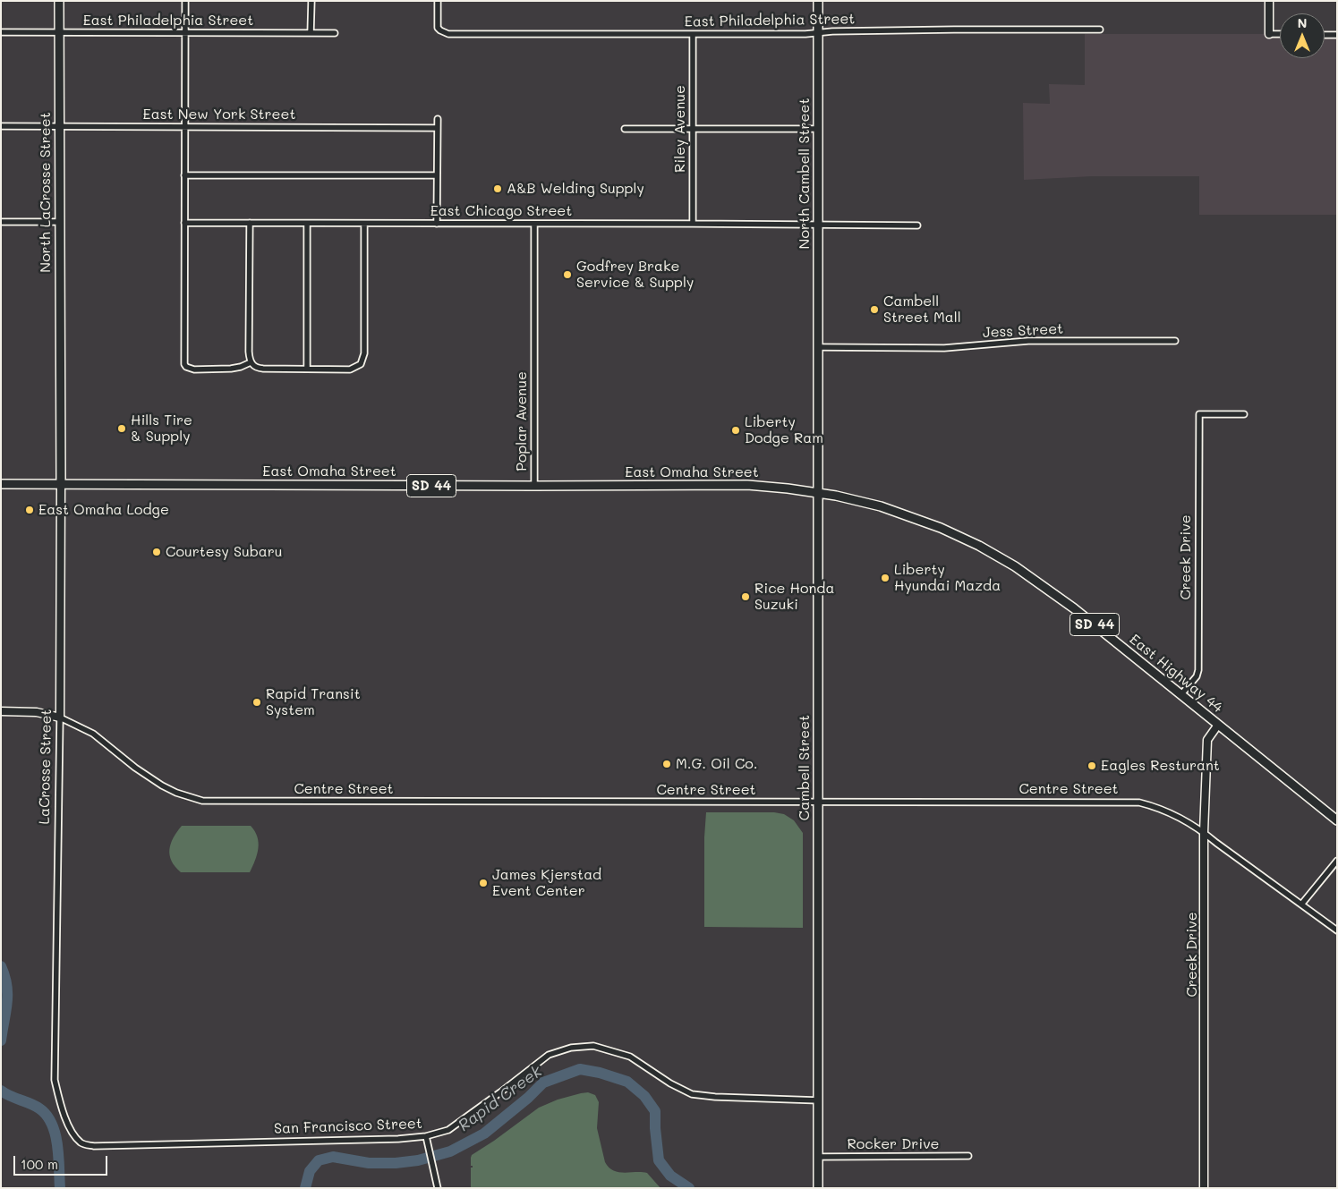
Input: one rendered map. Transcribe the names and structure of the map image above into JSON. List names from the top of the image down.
{
  "streets": {
    "main road": [
      "North Cambell Street",
      "North LaCrosse Street",
      "East Omaha Street",
      "SD 44",
      "East Highway 44",
      "LaCrosse Street",
      "Cambell Street"
    ],
    "street": [
      "East Philadelphia Street",
      "East New York Street",
      "Riley Avenue",
      "East Chicago Street",
      "Jess Street",
      "Poplar Avenue",
      "Creek Drive",
      "Centre Street",
      "San Francisco Street",
      "Rocker Drive"
    ]
  },
  "crossings": [
    ["East Philadelphia Street", "Riley Avenue"],
    ["East Philadelphia Street", "North Cambell Street"],
    ["East Philadelphia Street", "North LaCrosse Street"],
    ["East New York Street", "North LaCrosse Street"],
    ["Riley Avenue", "East Chicago Street"],
    ["North Cambell Street", "East Chicago Street"],
    ["North Cambell Street", "Jess Street"],
    ["North Cambell Street", "Cambell Street"],
    ["North LaCrosse Street", "LaCrosse Street"],
    ["East Chicago Street", "Poplar Avenue"],
    ["Jess Street", "Cambell Street"],
    ["Poplar Avenue", "East Omaha Street"],
    ["East Omaha Street", "East Highway 44"],
    ["East Omaha Street", "LaCrosse Street"],
    ["East Omaha Street", "Cambell Street"],
    ["Creek Drive", "East Highway 44"],
    ["Creek Drive", "Centre Street"],
    ["East Highway 44", "Cambell Street"],
    ["LaCrosse Street", "Centre Street"],
    ["LaCrosse Street", "San Francisco Street"],
    ["Cambell Street", "Centre Street"],
    ["Cambell Street", "San Francisco Street"],
    ["Cambell Street", "Rocker Drive"]
  ],
  "water": ["Rapid Creek"],
  "places": [
    "A&B Welding Supply",
    "Godfrey Brake Service & Supply",
    "Cambell Street Mall",
    "Hills Tire & Supply",
    "Liberty Dodge Ram",
    "East Omaha Lodge",
    "Courtesy Subaru",
    "Liberty Hyundai Mazda",
    "Rice Honda Suzuki",
    "Rapid Transit System",
    "M.G. Oil Co.",
    "Eagles Resturant",
    "James Kjerstad Event Center"
  ],
  "scale_bar": "100 m",
  "north": "top"
}
